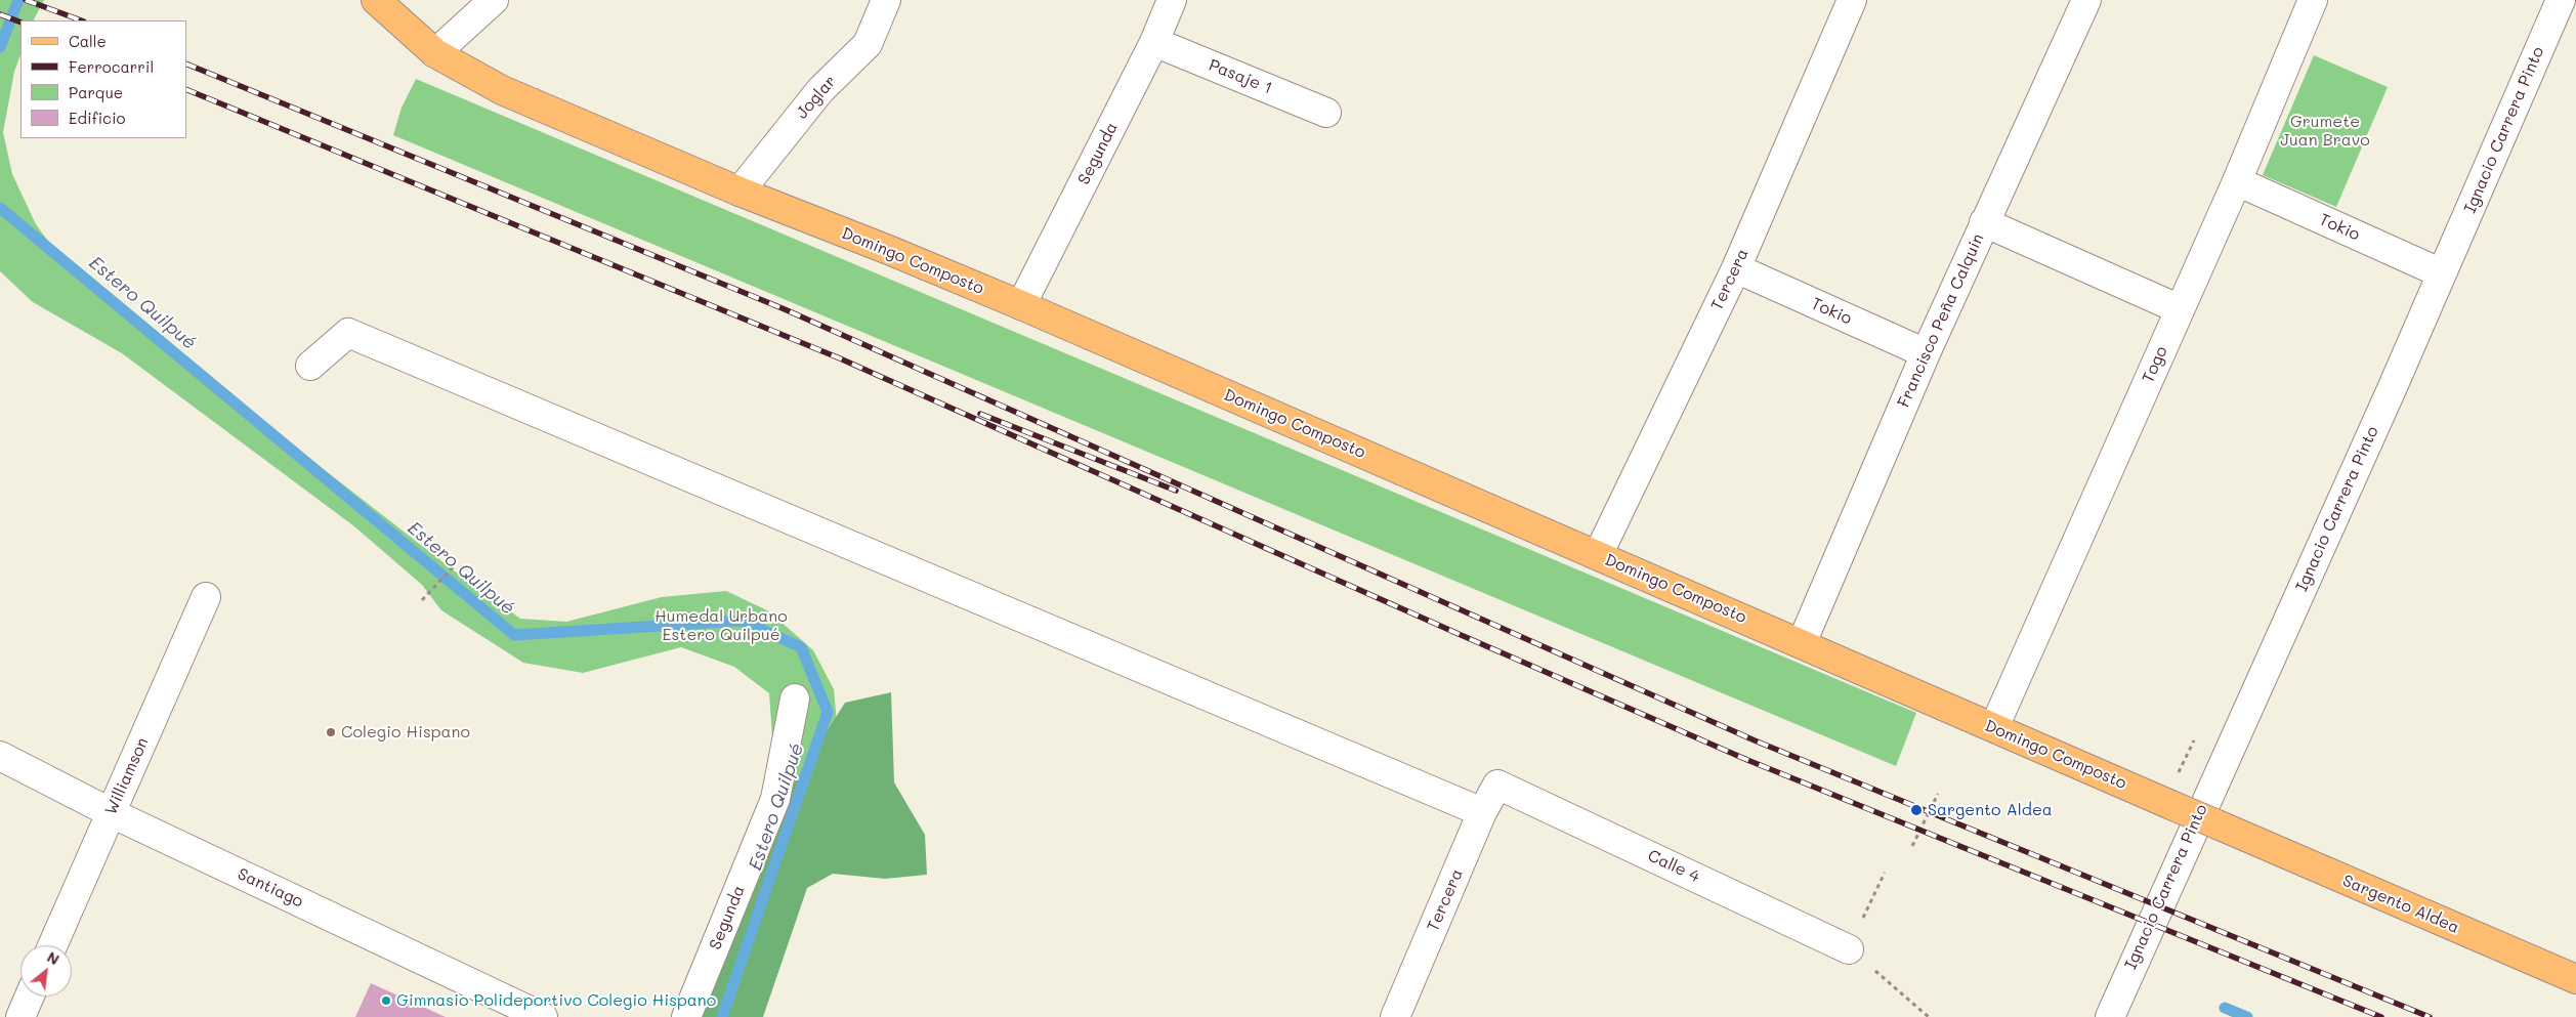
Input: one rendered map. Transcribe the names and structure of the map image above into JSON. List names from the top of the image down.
{
  "streets": {
    "main road": ["Domingo Composto", "Sargento Aldea"],
    "street": [
      "Pasaje 1",
      "Joglar",
      "Ignacio Carrera Pinto",
      "Segunda",
      "Tokio",
      "Tercera",
      "Francisco Peña Calquin",
      "Togo",
      "Williamson",
      "Calle 4",
      "Santiago"
    ]
  },
  "crossings": [
    ["Pasaje 1", "Segunda"],
    ["Joglar", "Domingo Composto"],
    ["Ignacio Carrera Pinto", "Tokio"],
    ["Segunda", "Domingo Composto"],
    ["Tokio", "Tercera"],
    ["Tokio", "Francisco Peña Calquin"],
    ["Tokio", "Togo"],
    ["Domingo Composto", "Tercera"],
    ["Domingo Composto", "Francisco Peña Calquin"],
    ["Domingo Composto", "Togo"],
    ["Domingo Composto", "Sargento Aldea"],
    ["Tercera", "Calle 4"],
    ["Williamson", "Santiago"]
  ],
  "water": ["Estero Quilpué"],
  "parks": ["Grumete Juan Bravo", "Humedal Urbano Estero Quilpué"],
  "places": ["Colegio Hispano", "Sargento Aldea", "Gimnasio Polideportivo Colegio Hispano"],
  "legend": [
    "Calle",
    "Ferrocarril",
    "Parque",
    "Edificio"
  ],
  "north": "top right"
}
